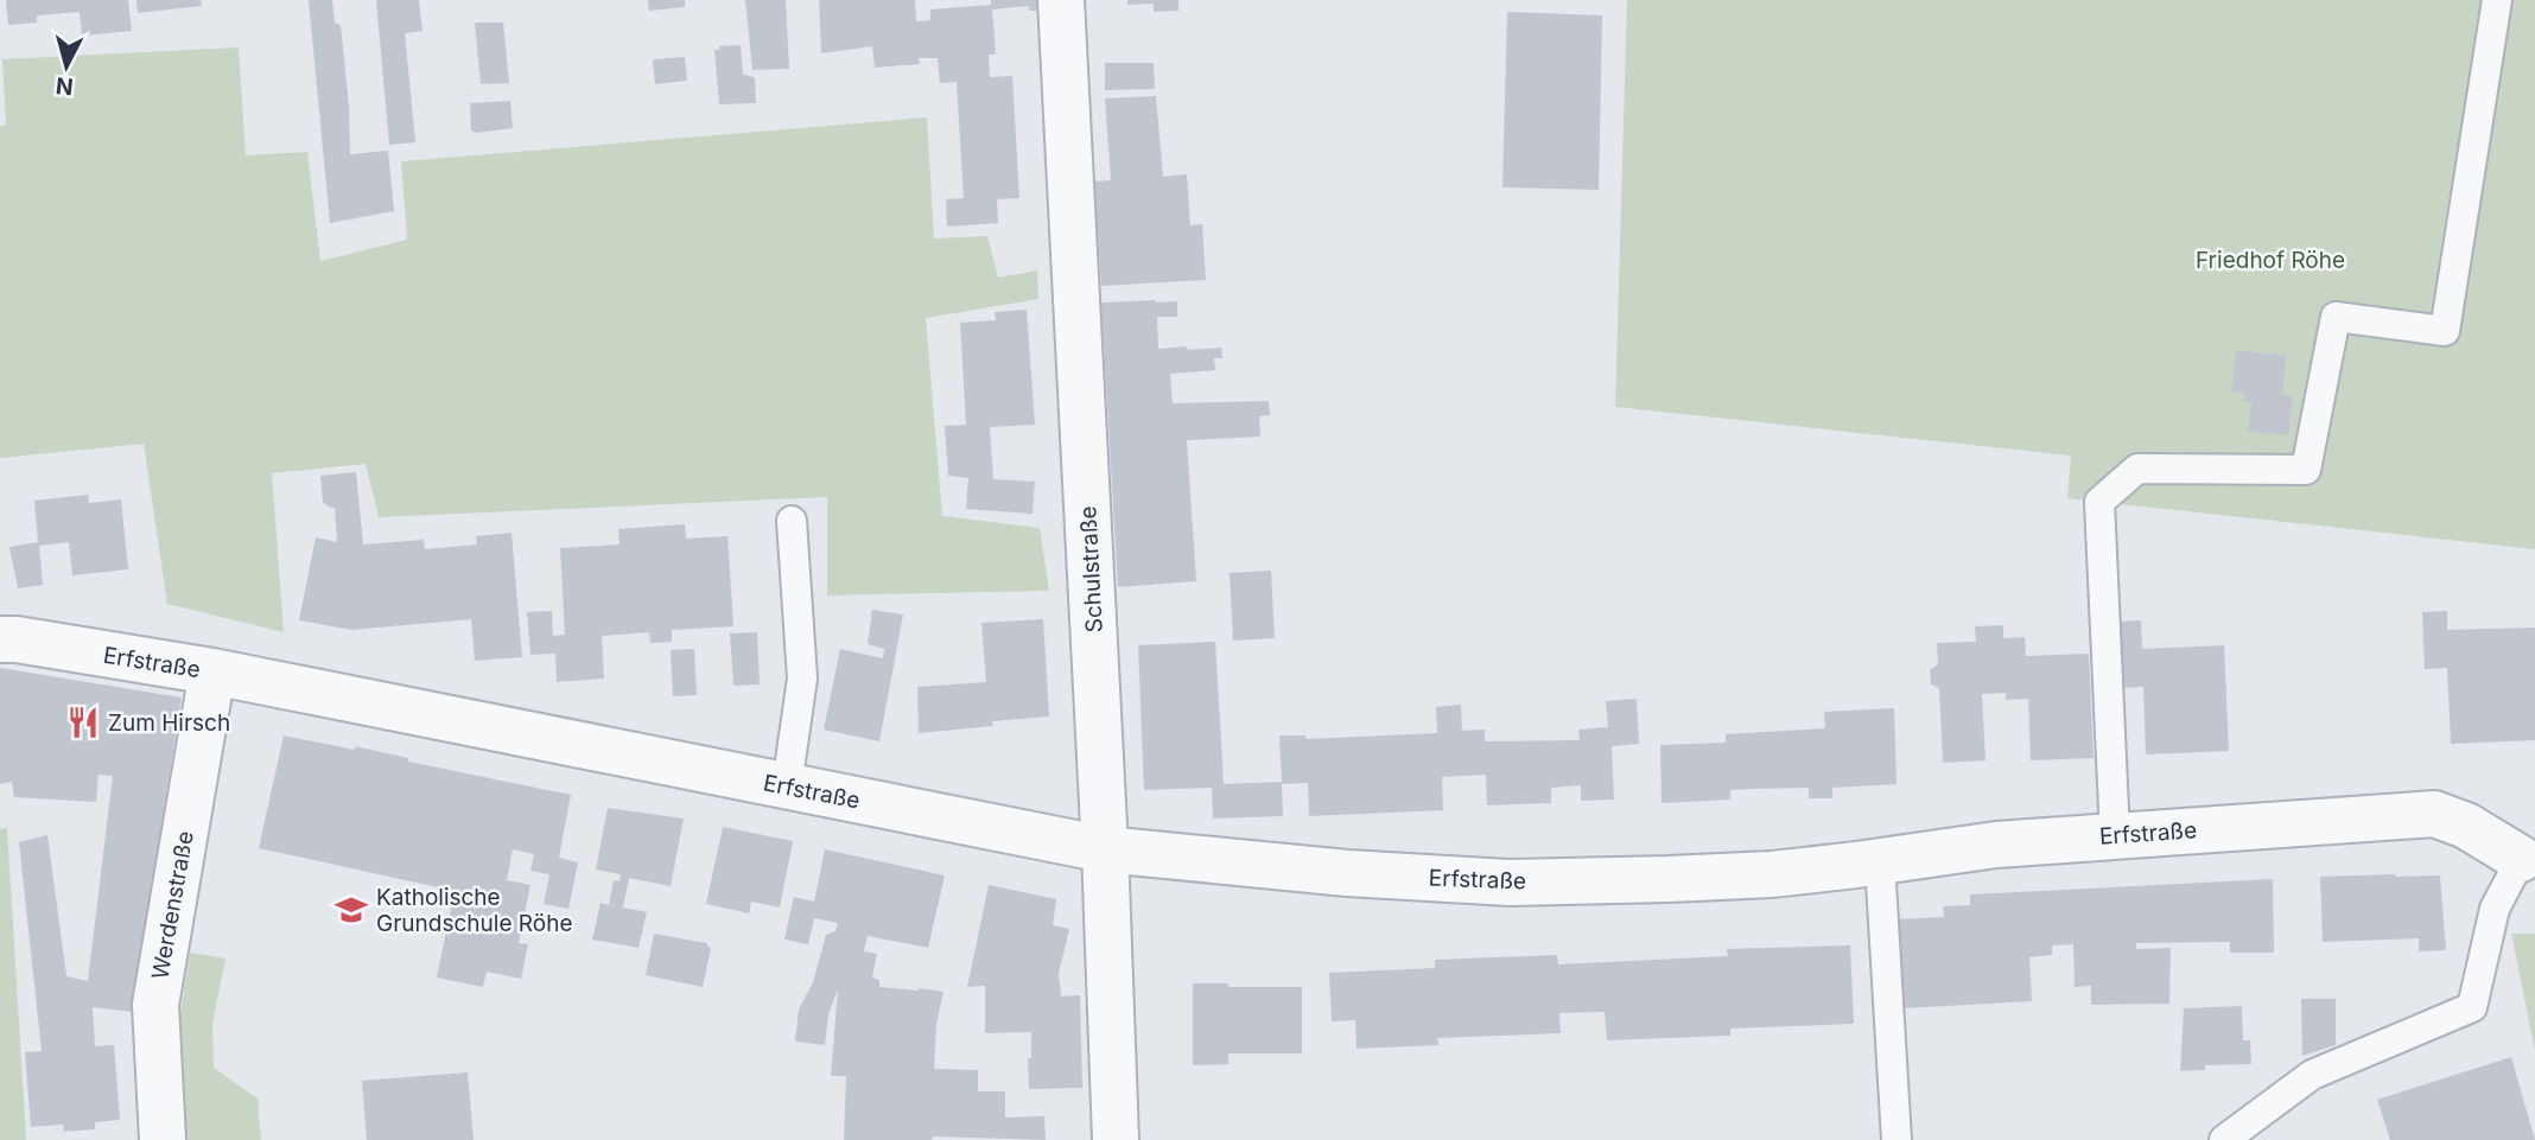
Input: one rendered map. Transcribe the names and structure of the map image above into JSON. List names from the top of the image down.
{
  "streets": {
    "street": ["Schulstraße", "Erfstraße", "Werdenstraße"]
  },
  "crossings": [
    ["Schulstraße", "Erfstraße"],
    ["Erfstraße", "Werdenstraße"]
  ],
  "parks": ["Friedhof Röhe"],
  "places": {
    "restaurant": ["Zum Hirsch"],
    "school or university": ["Katholische Grundschule Röhe"]
  },
  "north": "bottom"
}
